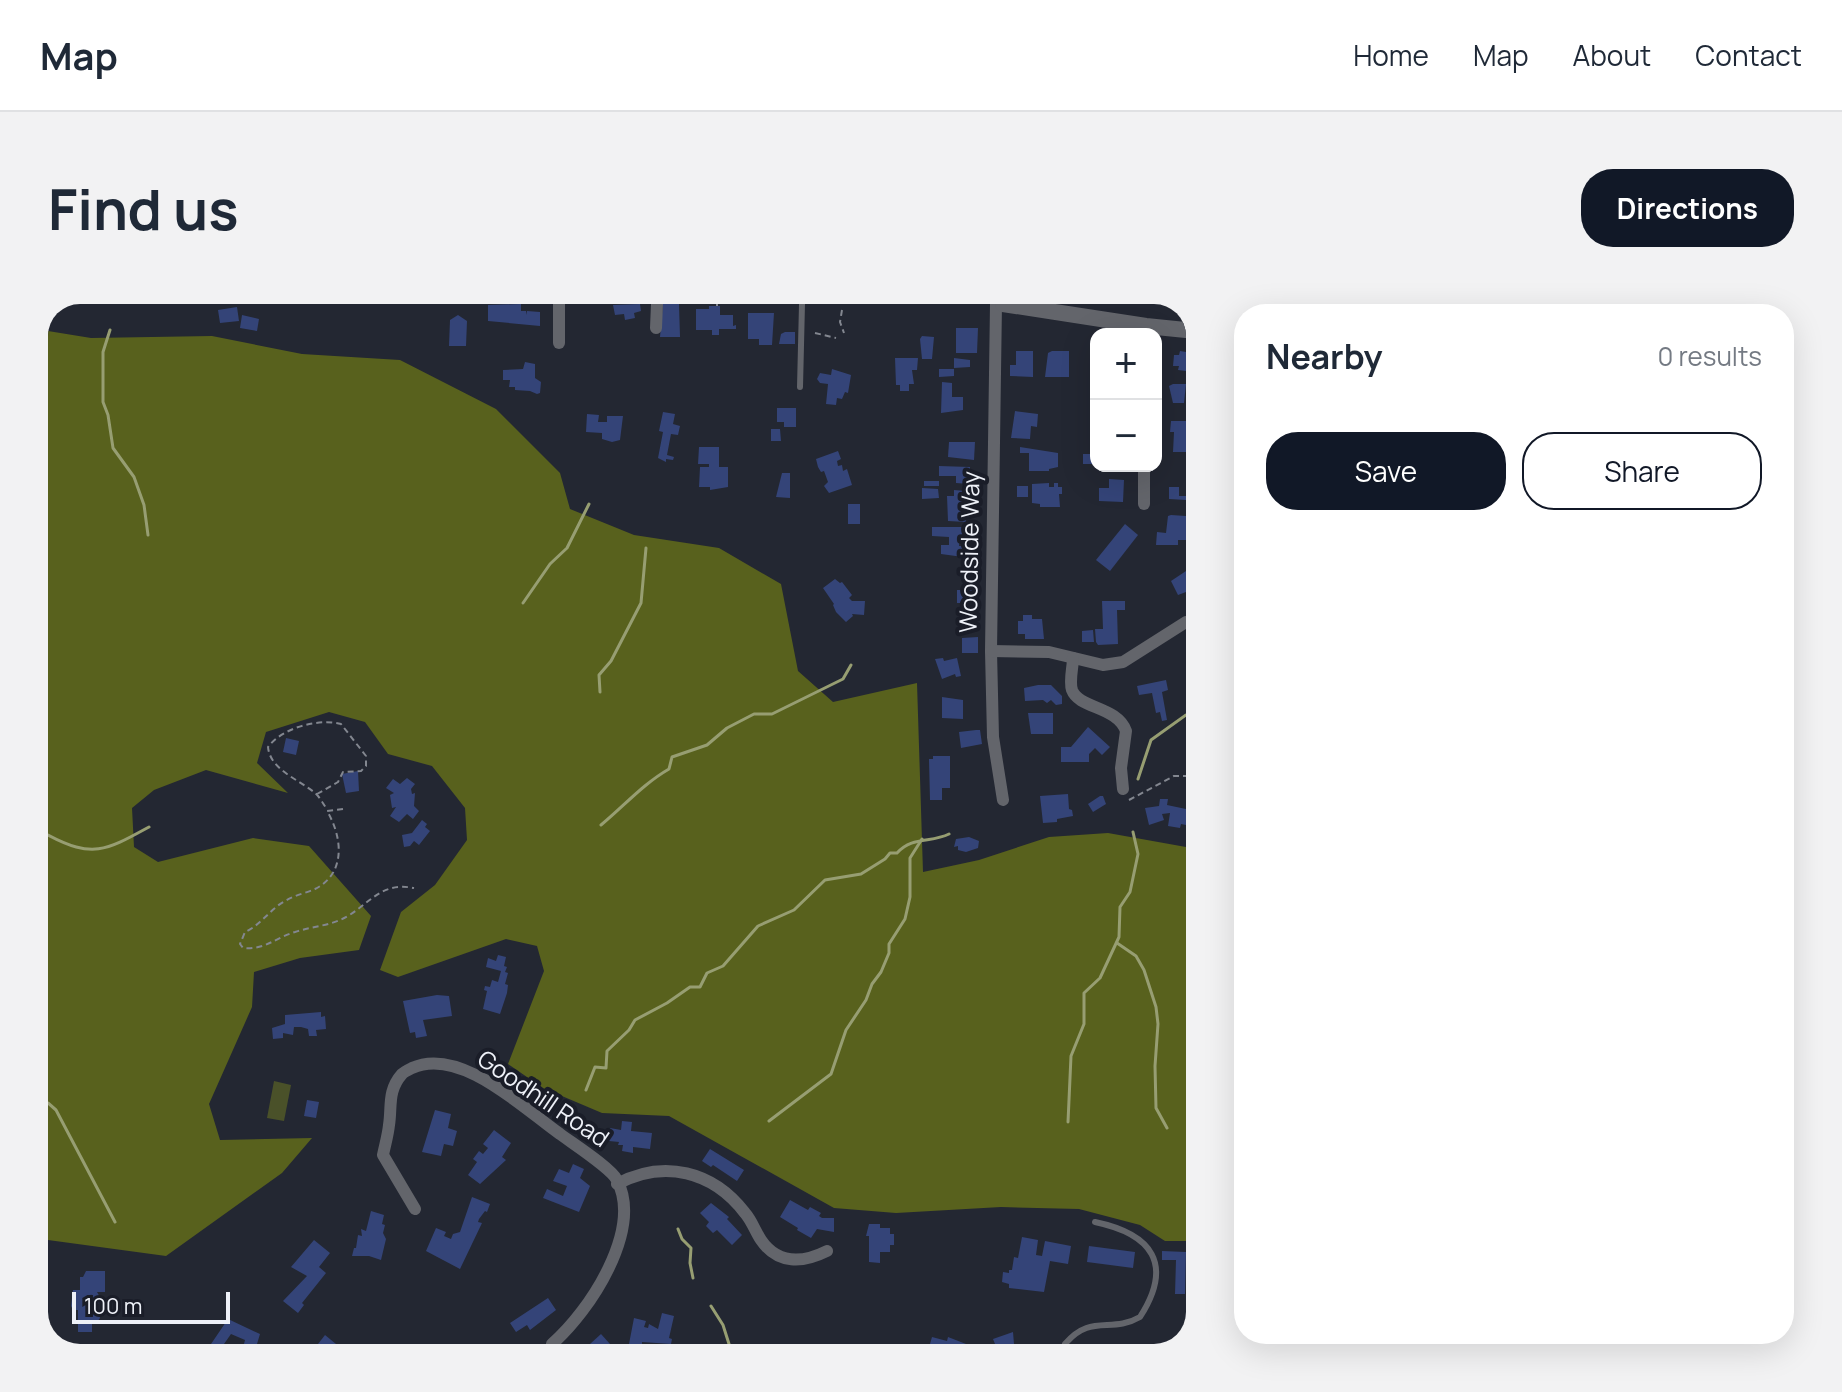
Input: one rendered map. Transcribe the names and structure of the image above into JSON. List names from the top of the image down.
{
  "streets": {
    "street": ["Woodside Way", "Goodhill Road"]
  },
  "scale_bar": "100 m",
  "page": {
    "header": "Map",
    "nav": [
      "Home",
      "Map",
      "About",
      "Contact"
    ],
    "buttons": [
      "Directions",
      ["Save", "Share"]
    ],
    "title": "Find us",
    "heading": ["Nearby", "0 results"],
    "map_buttons": ["+", "−"],
    "scale": "100 m"
  }
}
